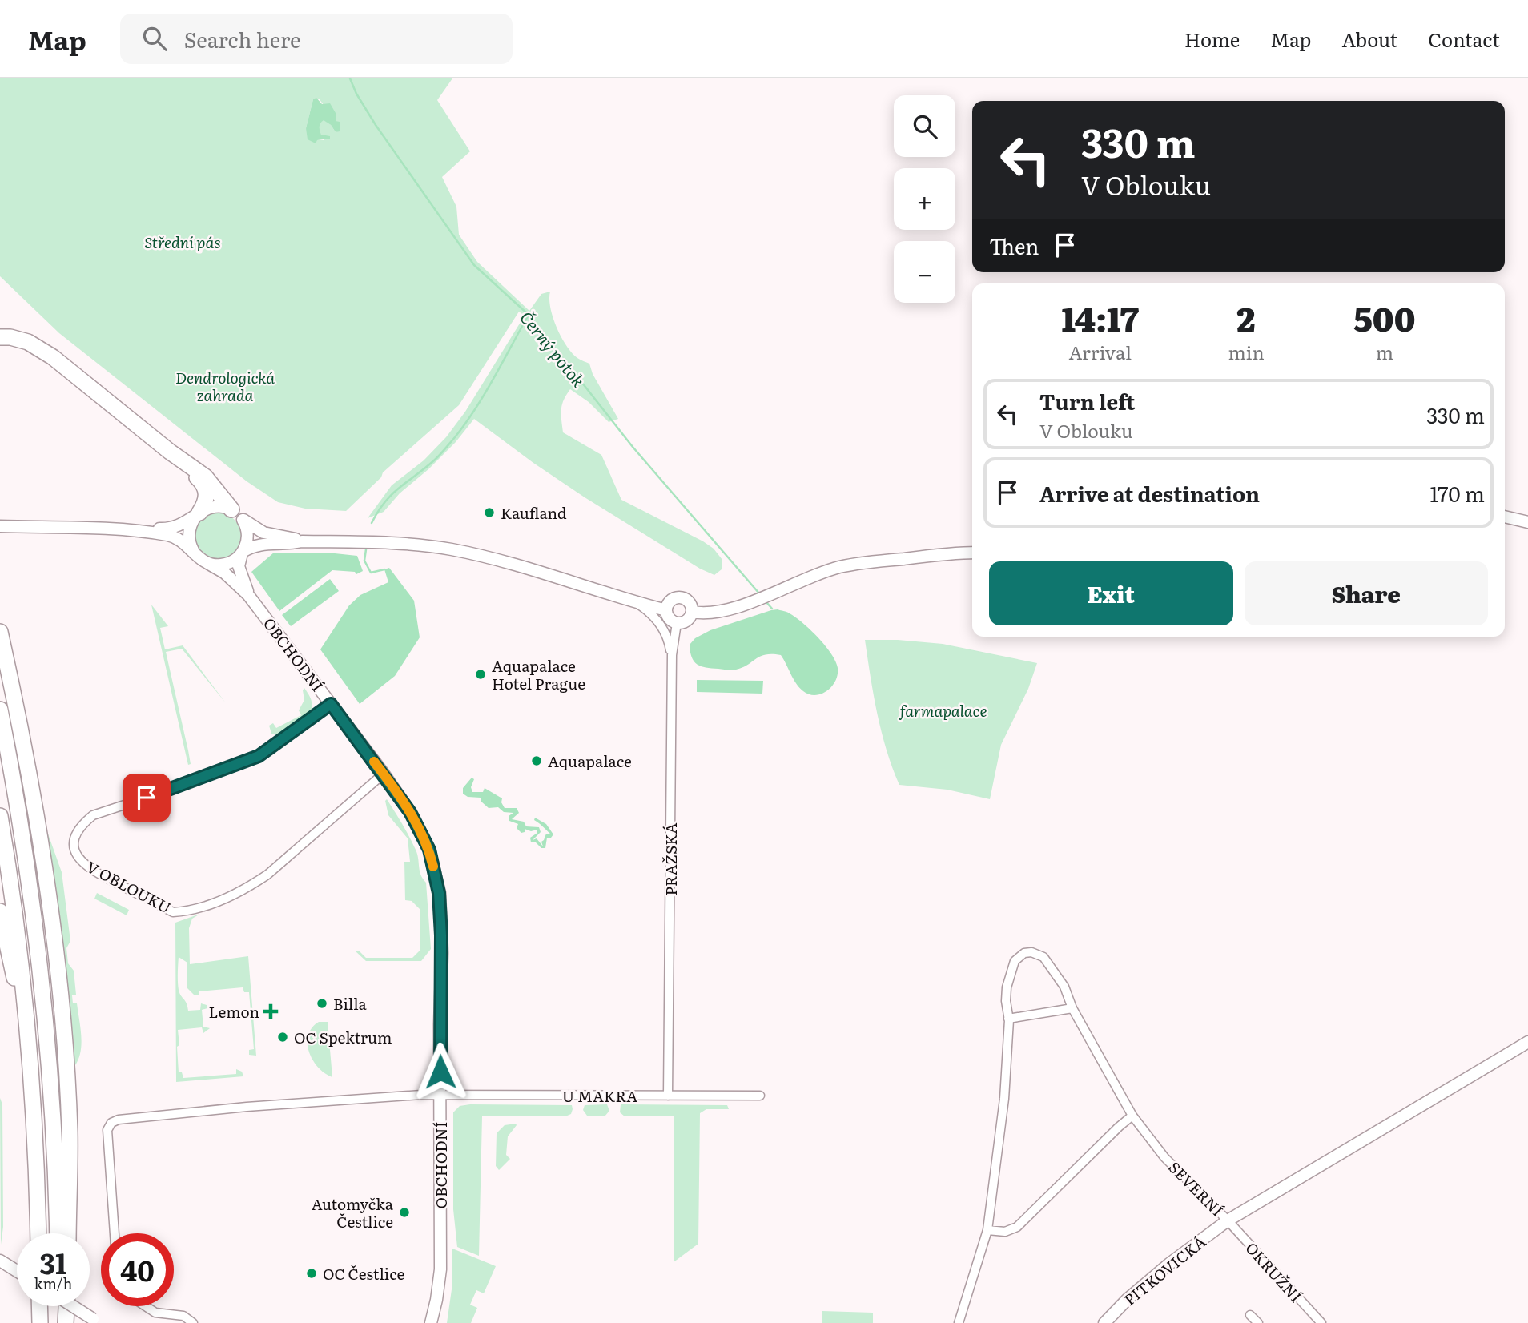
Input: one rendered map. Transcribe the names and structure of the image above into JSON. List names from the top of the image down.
{
  "streets": {
    "street": [
      "OBCHODNÍ",
      "PRAŽSKÁ",
      "V OBLOUKU",
      "U MAKRA",
      "SEVERNÍ",
      "PITKOVICKÁ",
      "OKRUŽNÍ"
    ]
  },
  "crossings": [
    ["OBCHODNÍ", "V OBLOUKU"],
    ["OBCHODNÍ", "U MAKRA"],
    ["PRAŽSKÁ", "U MAKRA"],
    ["SEVERNÍ", "PITKOVICKÁ"],
    ["SEVERNÍ", "OKRUŽNÍ"],
    ["PITKOVICKÁ", "OKRUŽNÍ"]
  ],
  "water": ["Černý potok"],
  "parks": ["Střední pás", "Dendrologická zahrada", "farmapalace"],
  "places": {
    "other": [
      "Kaufland",
      "Aquapalace Hotel Prague",
      "Aquapalace",
      "Billa",
      "OC Spektrum",
      "Automyčka Čestlice",
      "OC Čestlice"
    ],
    "health": ["Lemon"]
  },
  "page": {
    "header": "Map",
    "search": "Search here",
    "nav": [
      "Home",
      "Map",
      "About",
      "Contact"
    ],
    "map_buttons": ["+", "−"],
    "turn": ["330 m", "V Oblouku"],
    "then": "Then",
    "eta": [
      "14:17",
      "Arrival",
      "2",
      "min",
      "500",
      "m"
    ],
    "list": [
      {
        "name": "Turn left",
        "note": "V Oblouku",
        "value": "330 m"
      },
      {
        "name": "Arrive at destination",
        "value": "170 m"
      }
    ],
    "buttons": ["Exit", "Share"],
    "speed": "31 km/h",
    "limit": "40"
  }
}
